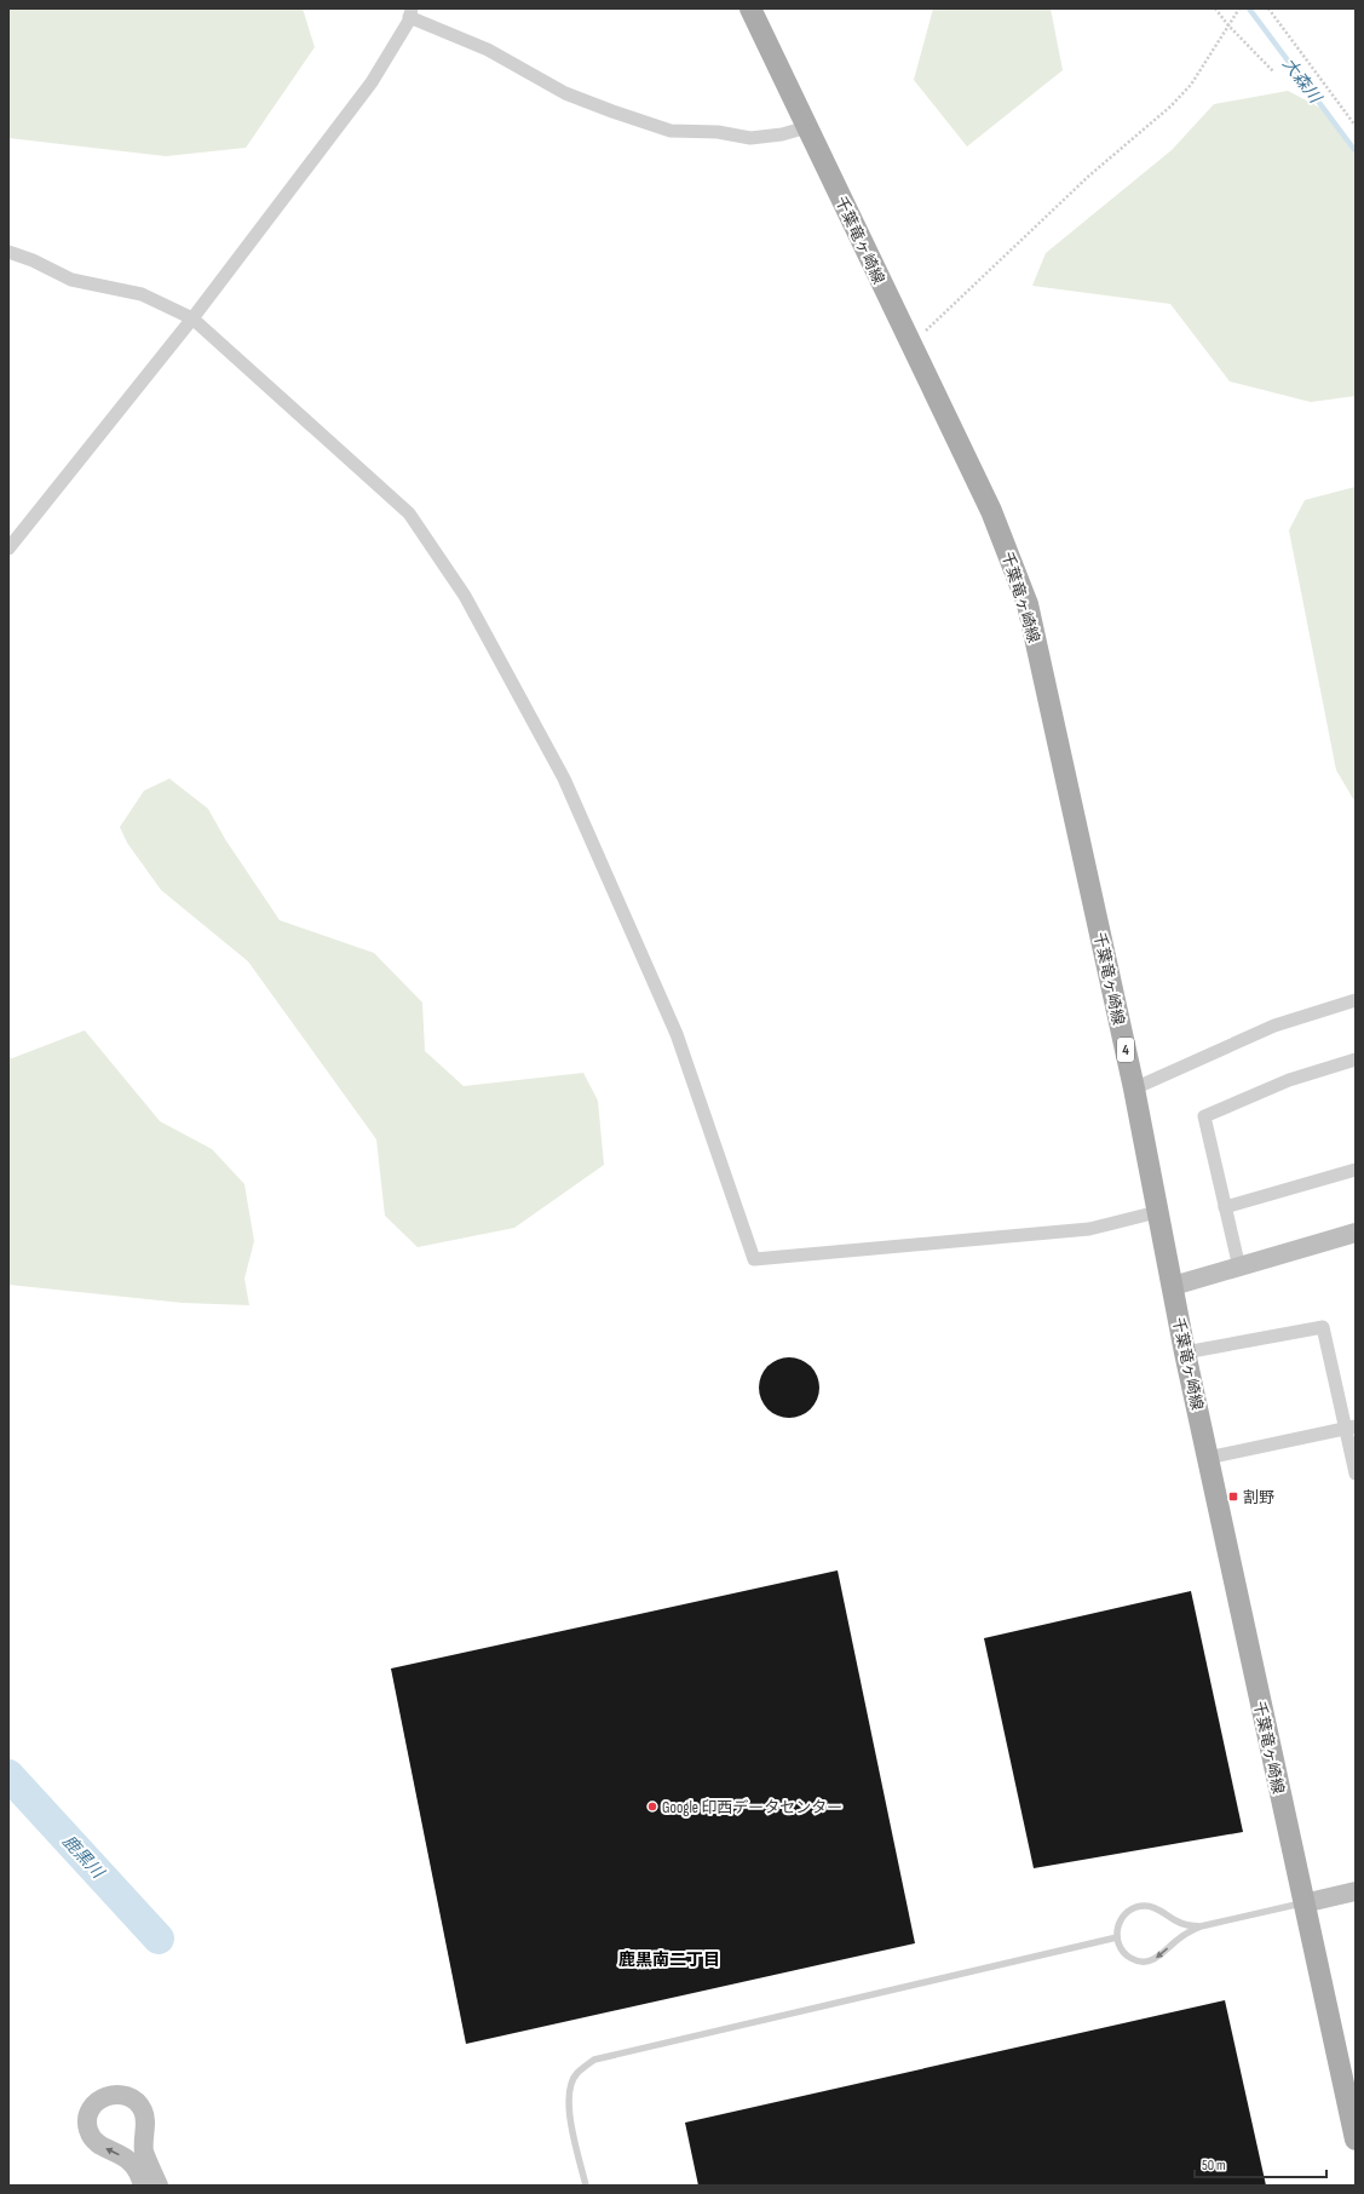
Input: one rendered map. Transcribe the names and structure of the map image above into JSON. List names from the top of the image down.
{
  "streets": {
    "main road": ["千葉竜ヶ崎線", "4"]
  },
  "districts": ["鹿黒南二丁目"],
  "water": ["大森川", "鹿黒川"],
  "places": {
    "transit": ["割野"],
    "other": ["Google 印西データセンター"]
  },
  "scale_bar": "50 m"
}
